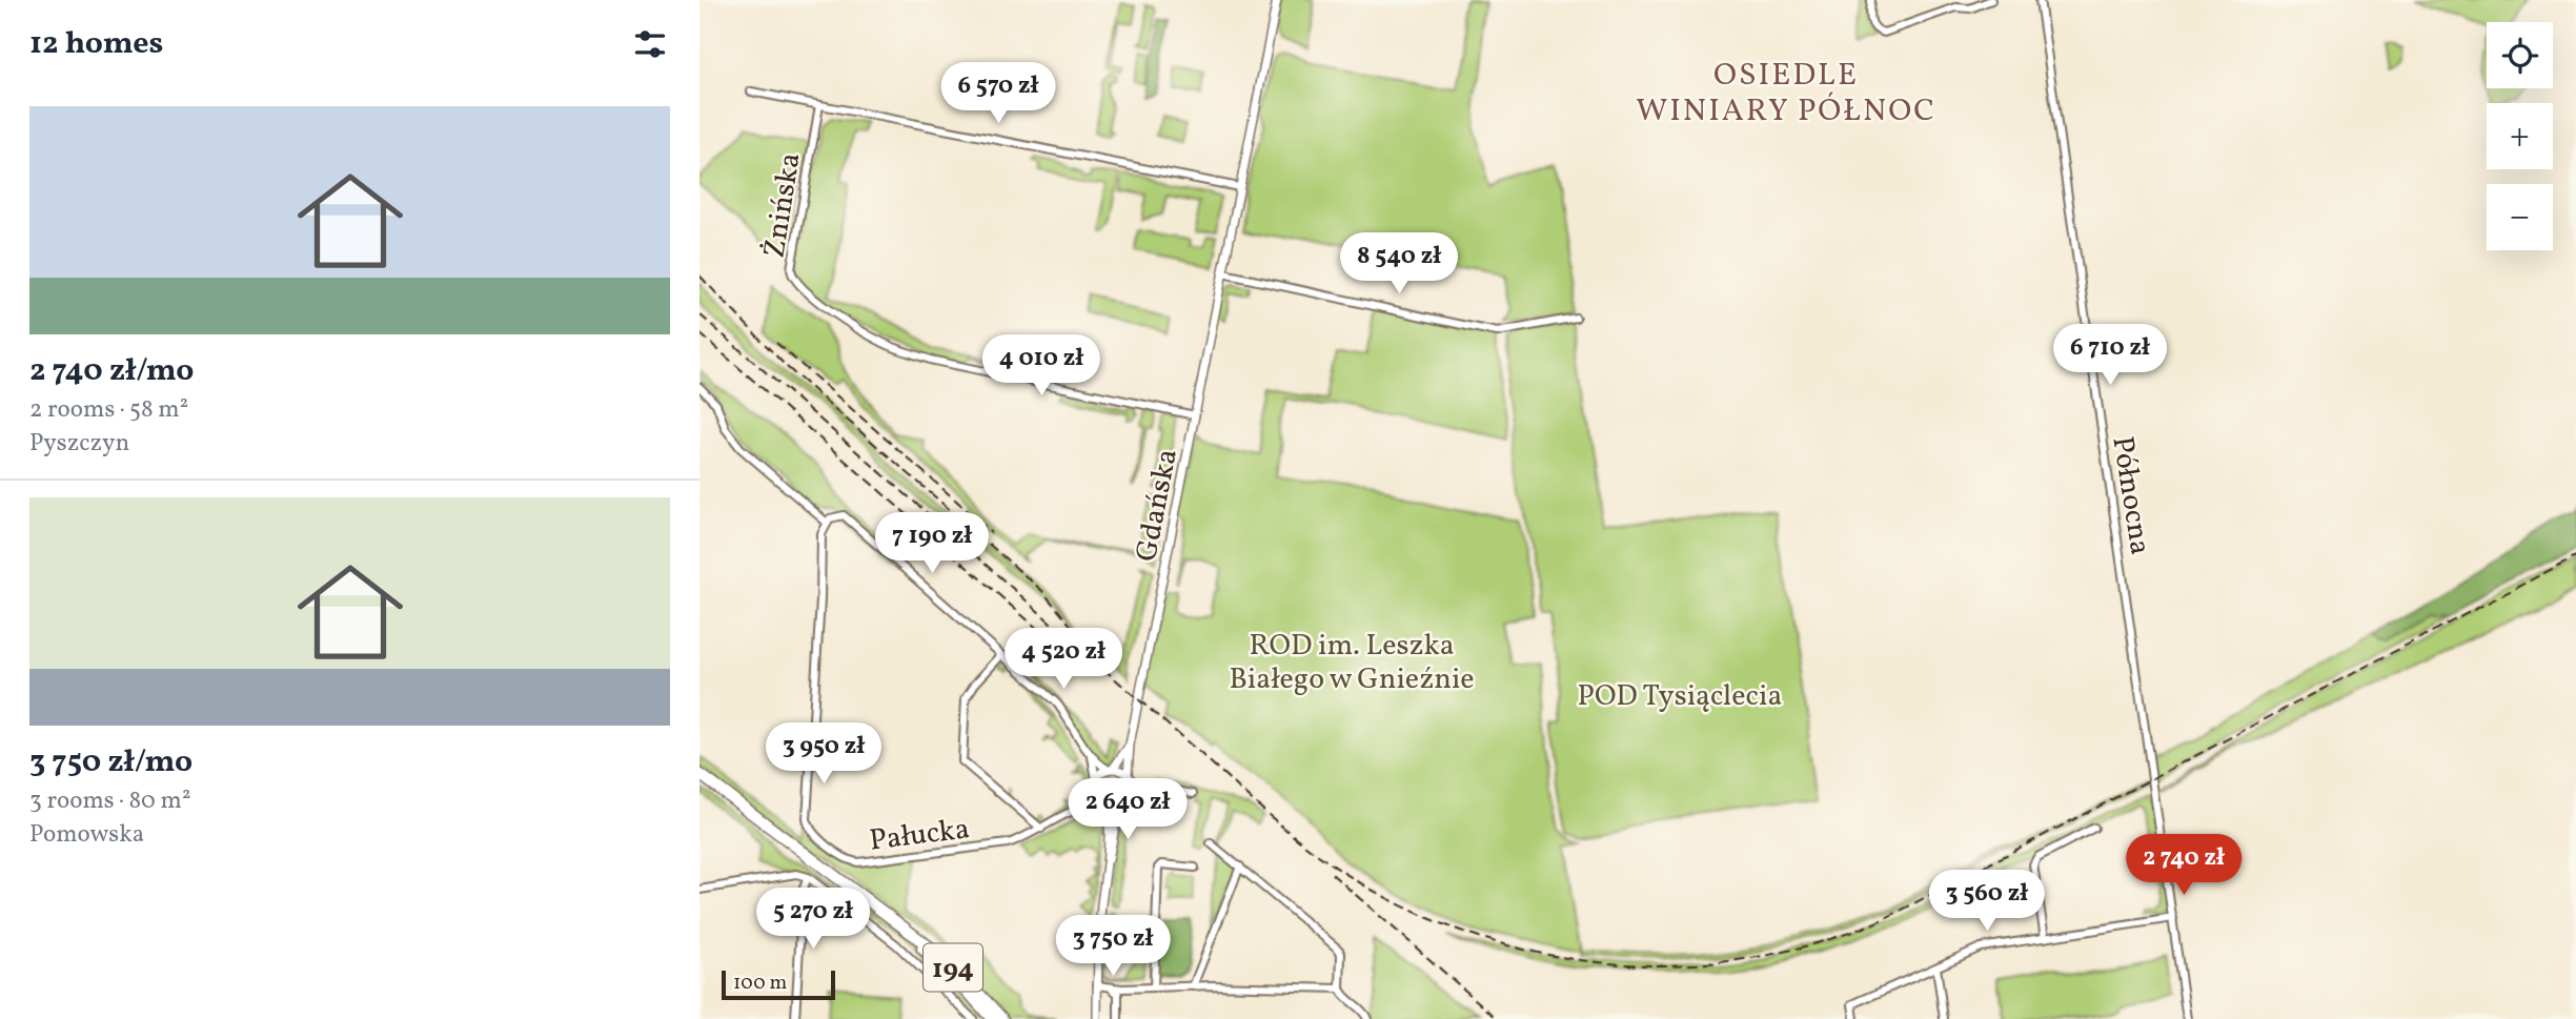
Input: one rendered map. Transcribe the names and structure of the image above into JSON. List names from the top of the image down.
{
  "streets": {
    "main road": ["194"],
    "street": [
      "Żnińska",
      "Północna",
      "Gdańska",
      "Pałucka"
    ]
  },
  "crossings": [
    ["Żnińska", "Gdańska"],
    ["Gdańska", "Pałucka"]
  ],
  "districts": ["OSIEDLE WINIARY PÓŁNOC"],
  "parks": ["ROD im. Leszka Białego w Gnieźnie", "POD Tysiąclecia"],
  "scale_bar": "100 m",
  "page": {
    "heading": "12 homes",
    "map_buttons": ["+", "−"],
    "price": [
      "6 570 zł",
      "8 540 zł",
      "6 710 zł",
      "4 010 zł",
      "7 190 zł",
      "4 520 zł",
      "3 950 zł",
      "2 640 zł",
      "2 740 zł",
      "3 560 zł",
      "5 270 zł",
      "3 750 zł"
    ],
    "list": [
      {
        "name": "2 740 zł/mo",
        "note": "2 rooms · 58 m² · Pyszczyn"
      },
      {
        "name": "3 750 zł/mo",
        "note": "3 rooms · 80 m² · Pomowska"
      }
    ],
    "scale": "100 m"
  }
}
